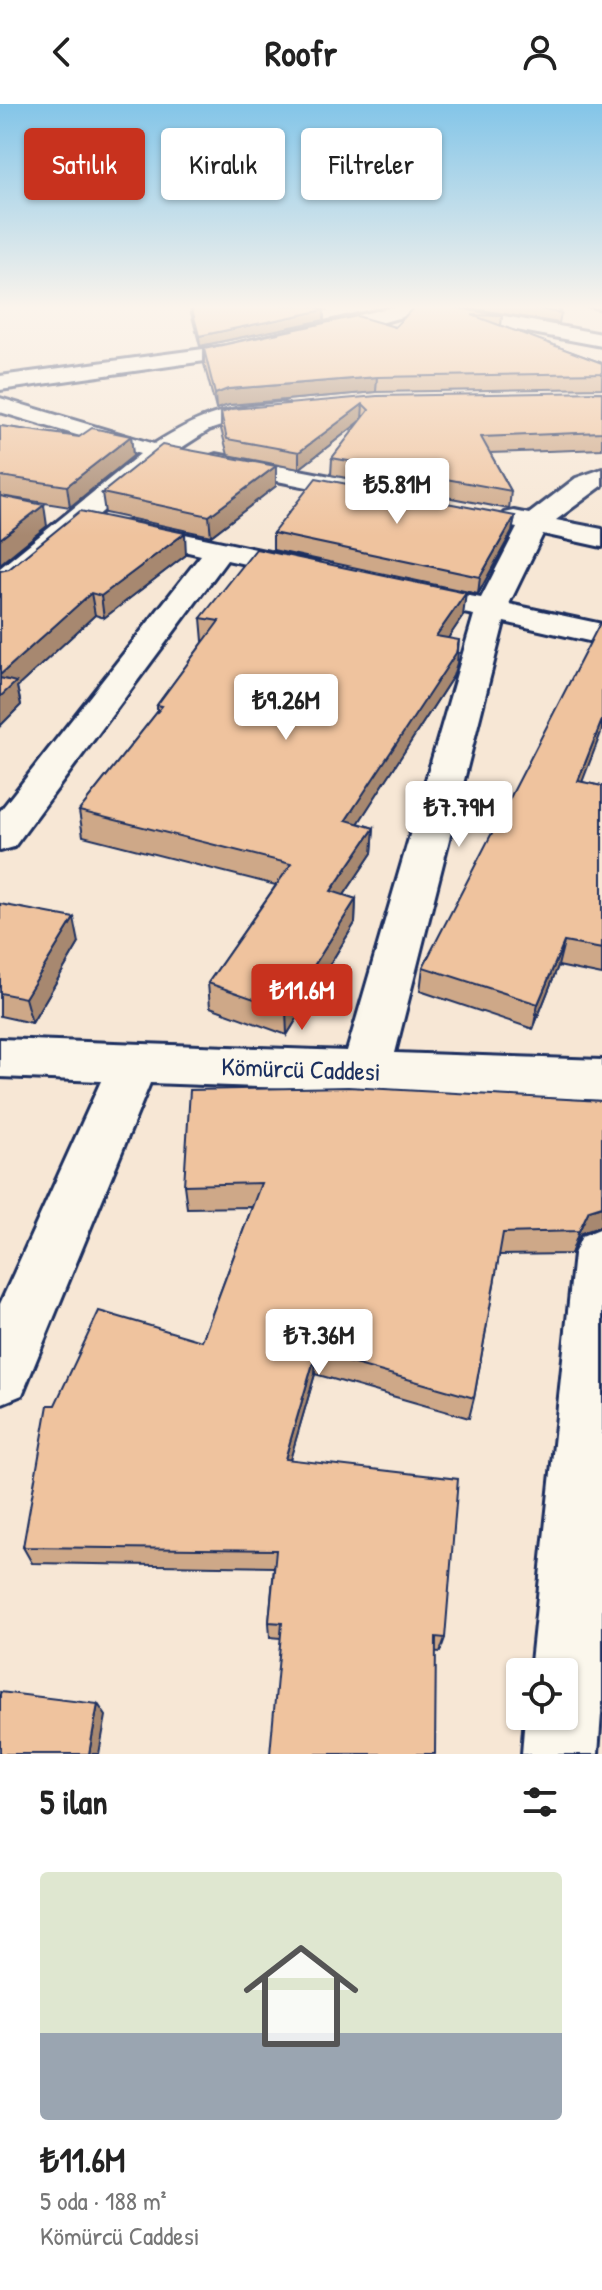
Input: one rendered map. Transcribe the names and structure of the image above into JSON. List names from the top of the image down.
{
  "streets": {
    "street": ["Kömürcü Caddesi"]
  },
  "page": {
    "header": "Roofr",
    "chip": ["Satılık", "Kiralık", "Filtreler"],
    "price": [
      "₺5.81M",
      "₺9.26M",
      "₺7.79M",
      "₺11.6M",
      "₺7.36M"
    ],
    "heading": "5 ilan",
    "list": [
      {
        "name": "₺11.6M",
        "note": "5 oda · 188 m² · Kömürcü Caddesi"
      }
    ]
  }
}
